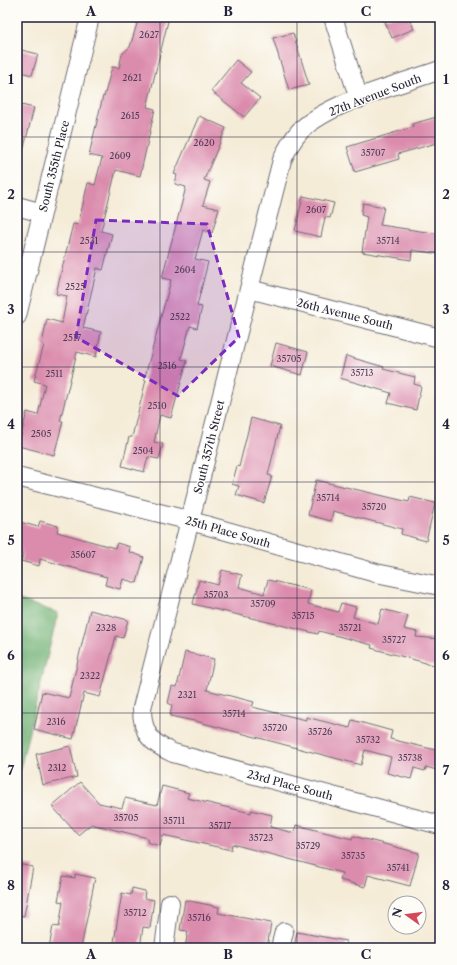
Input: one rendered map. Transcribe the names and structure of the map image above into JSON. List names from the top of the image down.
{
  "streets": {
    "street": [
      "27th Avenue South",
      "South 355th Place",
      "26th Avenue South",
      "South 357th Street",
      "25th Place South",
      "23rd Place South"
    ]
  },
  "crossings": [
    ["27th Avenue South", "South 357th Street"],
    ["26th Avenue South", "South 357th Street"],
    ["South 357th Street", "25th Place South"],
    ["South 357th Street", "23rd Place South"]
  ],
  "house_numbers": [
    "2627",
    "2621",
    "2615",
    "2620",
    "35707",
    "2609",
    "2607",
    "2531",
    "35714",
    "2604",
    "2525",
    "2522",
    "2517",
    "35705",
    "2516",
    "35713",
    "2511",
    "2510",
    "2505",
    "2504",
    "35714",
    "35720",
    "35607",
    "35703",
    "35709",
    "35715",
    "2328",
    "35721",
    "35727",
    "2322",
    "2321",
    "35714",
    "2316",
    "35720",
    "35726",
    "35732",
    "35738",
    "2312",
    "35705",
    "35711",
    "35717",
    "35723",
    "35729",
    "35735",
    "35741",
    "35712",
    "35716"
  ],
  "north": "left",
  "grid": {
    "columns": ["A", "B", "C"],
    "rows": [
      "1",
      "2",
      "3",
      "4",
      "5",
      "6",
      "7",
      "8"
    ]
  }
}
